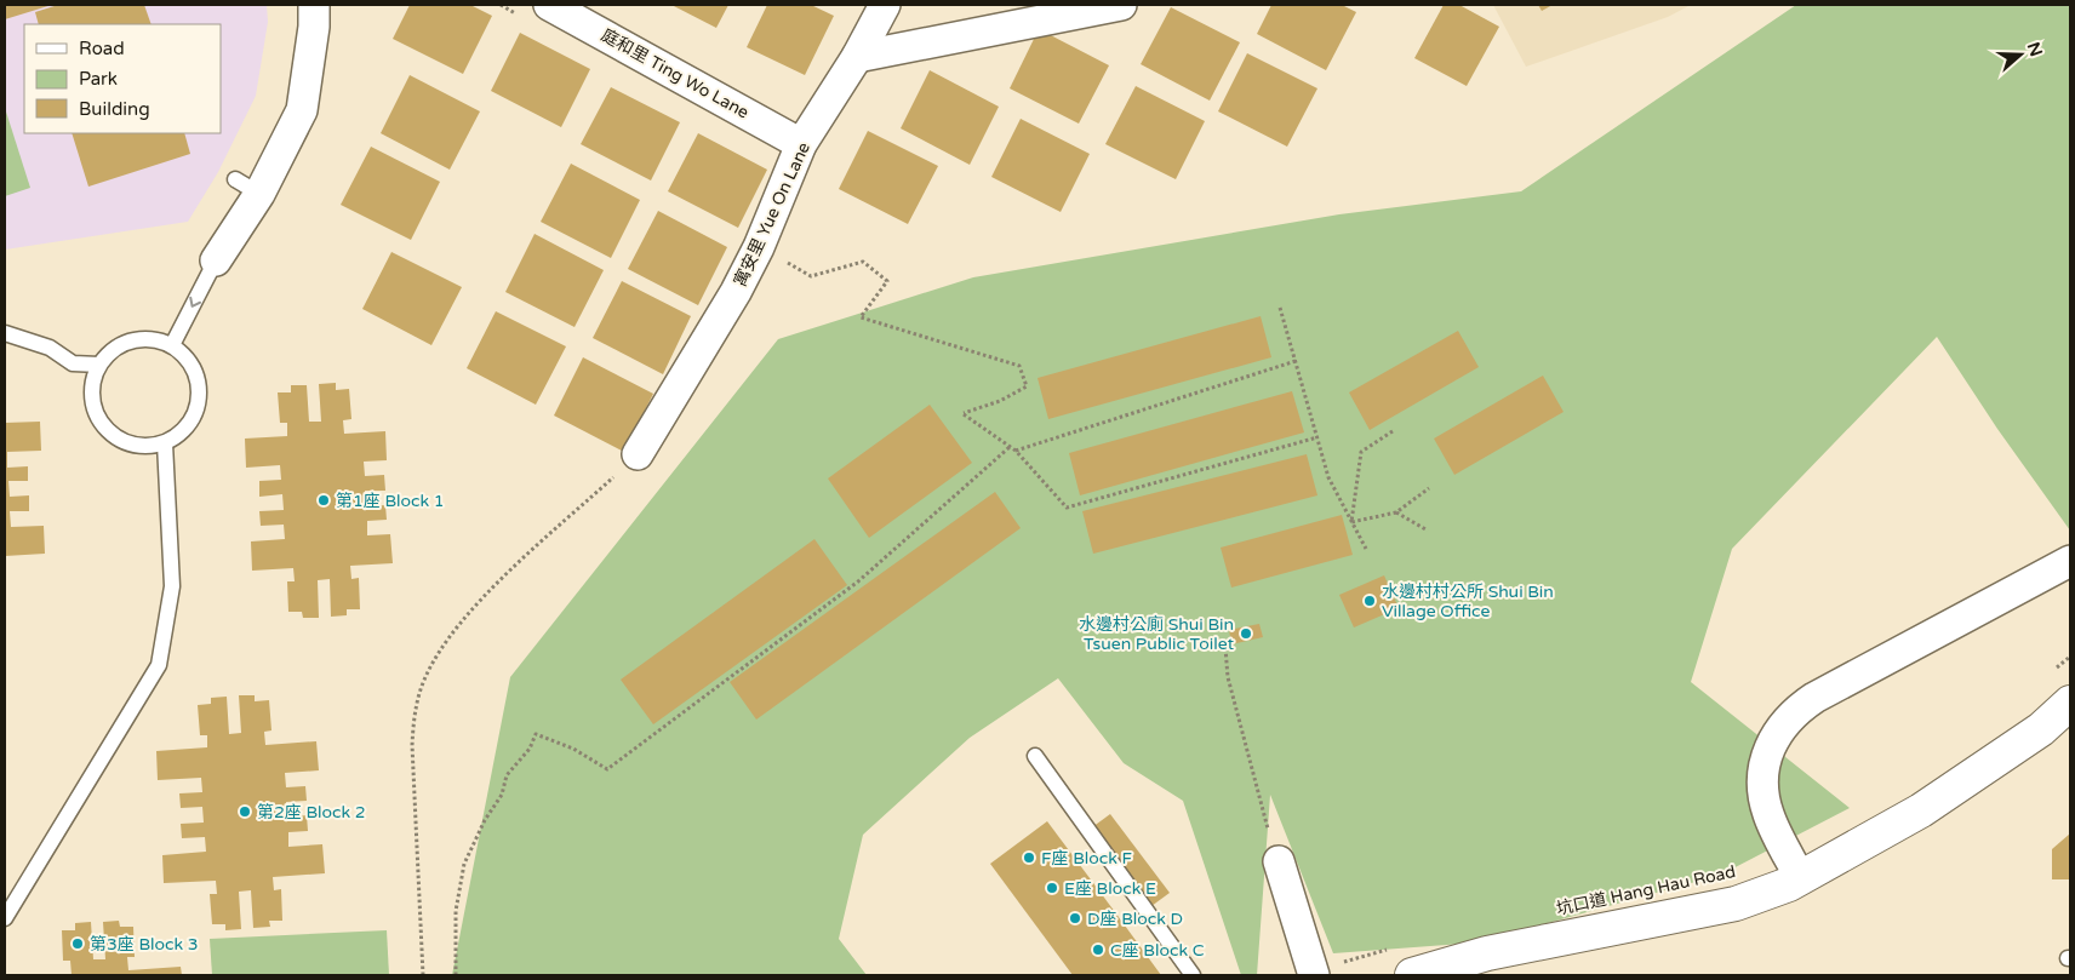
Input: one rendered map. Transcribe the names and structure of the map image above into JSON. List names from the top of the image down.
{
  "streets": {
    "main road": ["坑口道 Hang Hau Road"],
    "street": ["庭和里 Ting Wo Lane", "寓安里 Yue On Lane"]
  },
  "crossings": [
    ["庭和里 Ting Wo Lane", "寓安里 Yue On Lane"]
  ],
  "places": [
    "第1座 Block 1",
    "水邊村村公所 Shui Bin Village Office",
    "水邊村公廁 Shui Bin Tsuen Public Toilet",
    "第2座 Block 2",
    "F座 Block F",
    "E座 Block E",
    "D座 Block D",
    "第3座 Block 3",
    "C座 Block C"
  ],
  "legend": ["Road", "Park", "Building"],
  "north": "right"
}
